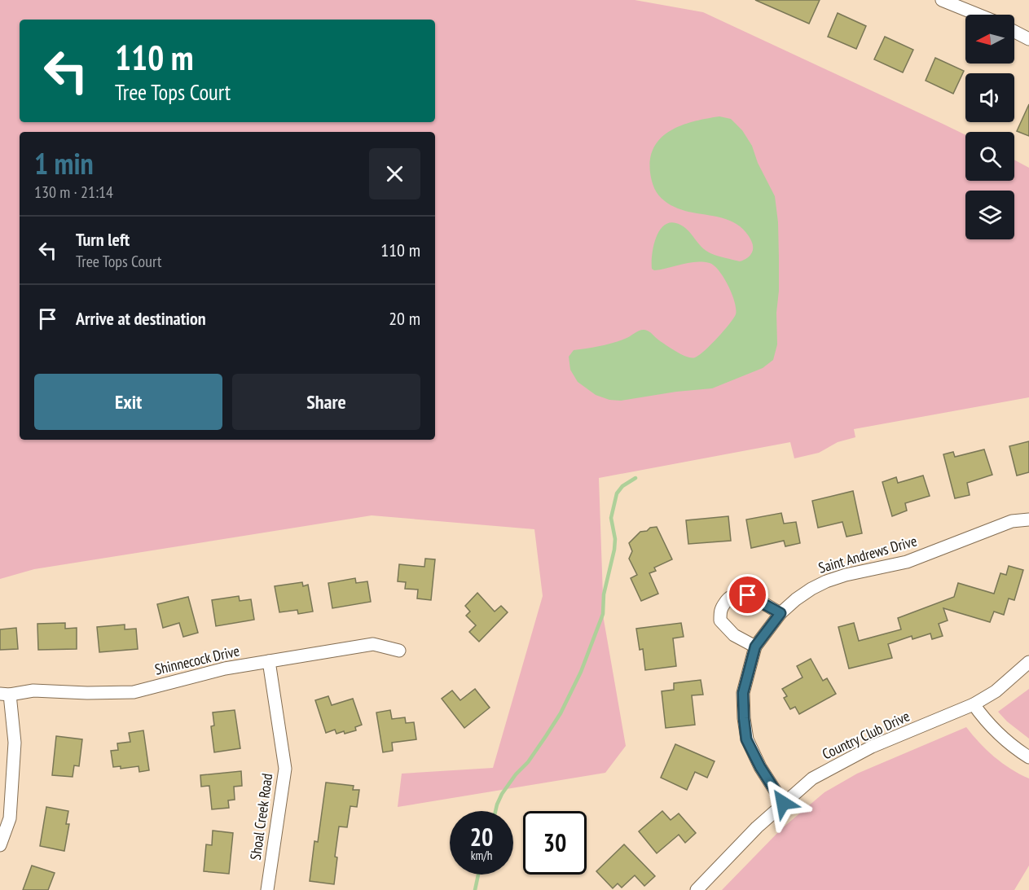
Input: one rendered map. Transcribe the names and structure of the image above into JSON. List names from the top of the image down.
{
  "streets": {
    "street": [
      "Saint Andrews Drive",
      "Shinnecock Drive",
      "Country Club Drive",
      "Shoal Creek Road"
    ]
  },
  "crossings": [
    ["Saint Andrews Drive", "Country Club Drive"],
    ["Shinnecock Drive", "Shoal Creek Road"]
  ],
  "north": "left",
  "page": {
    "turn": ["110 m", "Tree Tops Court"],
    "heading": ["1 min", "130 m · 21:14"],
    "list": [
      {
        "name": "Turn left",
        "note": "Tree Tops Court",
        "value": "110 m"
      },
      {
        "name": "Arrive at destination",
        "value": "20 m"
      }
    ],
    "buttons": ["Exit", "Share"],
    "speed": "20 km/h",
    "limit": "30"
  }
}
